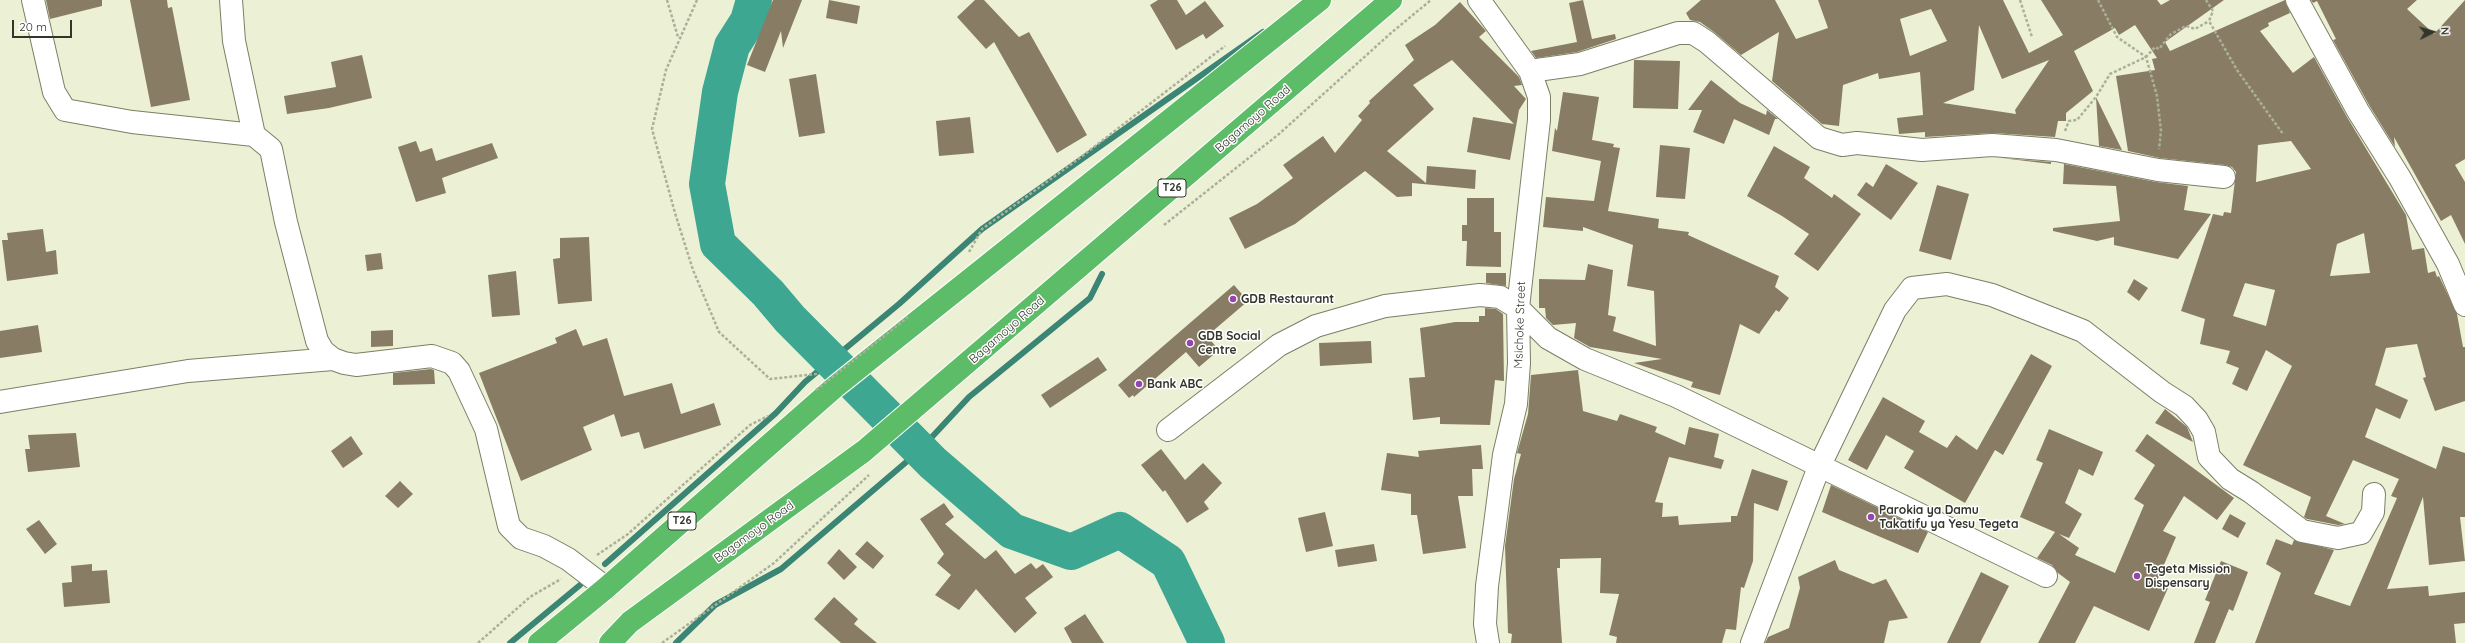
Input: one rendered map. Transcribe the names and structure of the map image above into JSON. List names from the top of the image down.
{
  "streets": {
    "highway": ["Bagamoyo Road", "T26"],
    "street": ["Msichoke Street"]
  },
  "places": [
    "GDB Restaurant",
    "GDB Social Centre",
    "Bank ABC",
    "Parokia ya Damu Takatifu ya Yesu Tegeta",
    "Tegeta Mission Dispensary"
  ],
  "scale_bar": "20 m",
  "north": "right"
}
